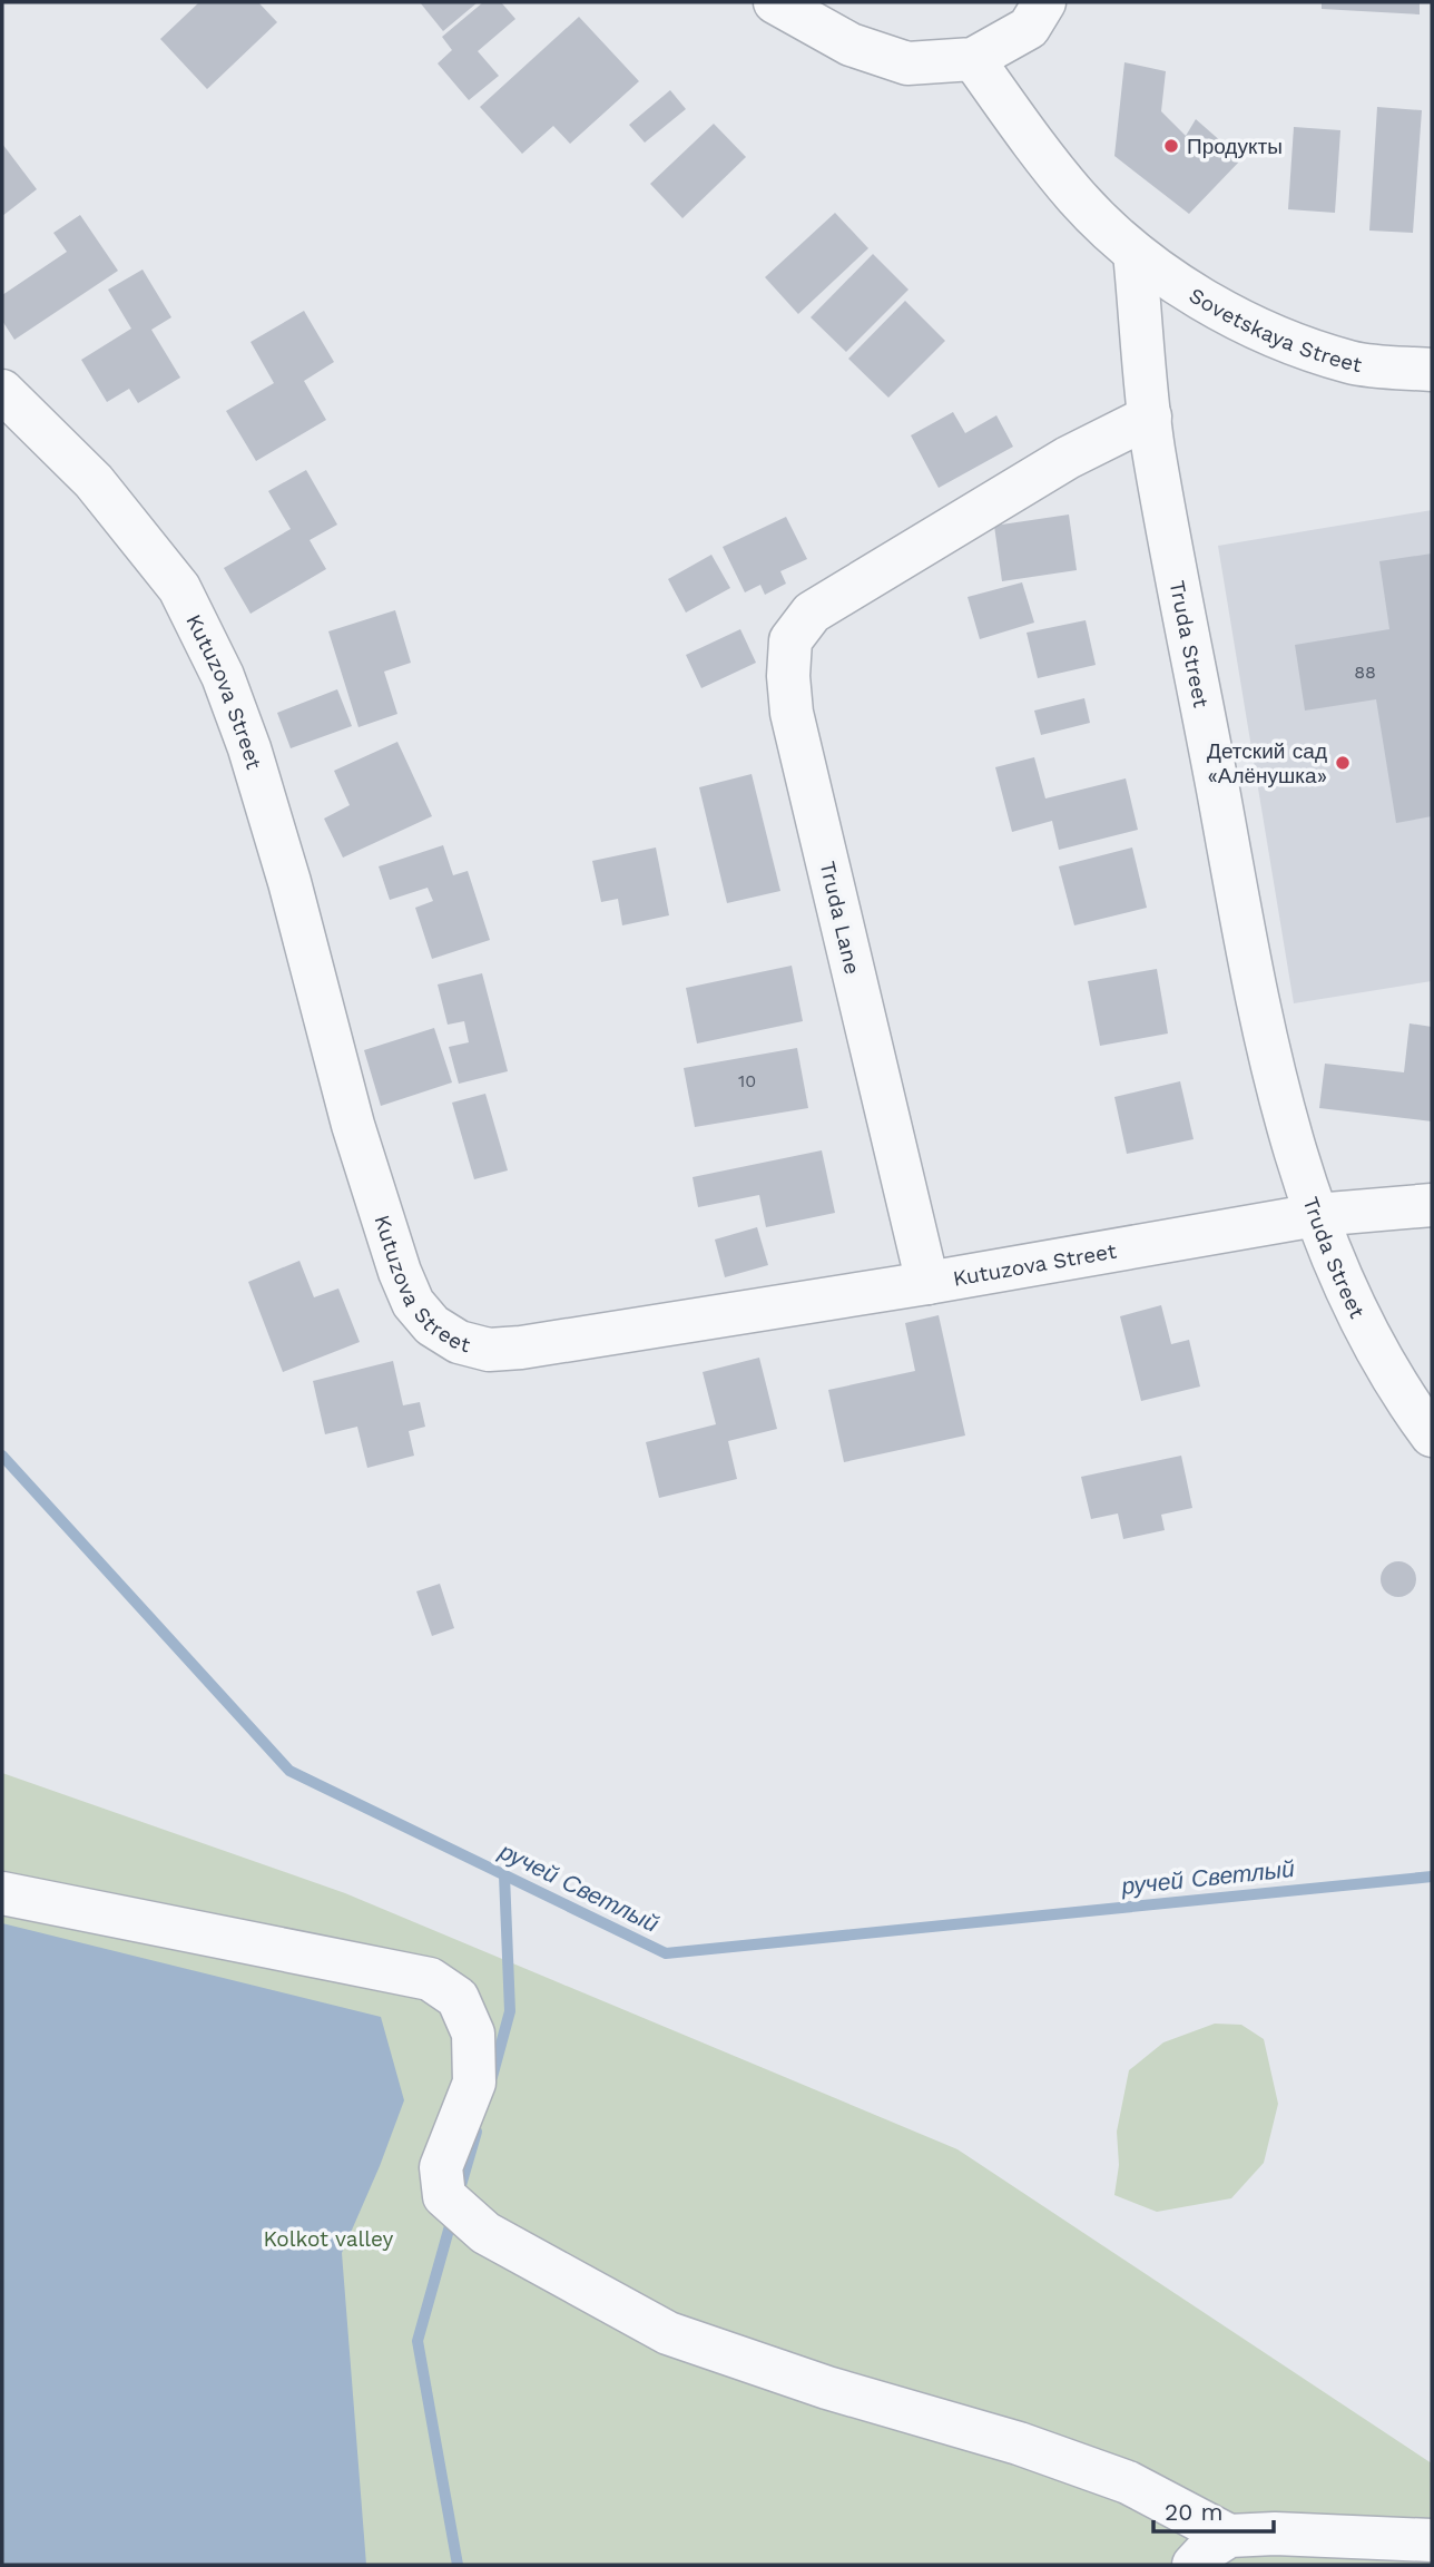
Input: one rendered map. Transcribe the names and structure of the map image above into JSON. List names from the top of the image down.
{
  "streets": {
    "street": [
      "Sovetskaya Street",
      "Truda Street",
      "Kutuzova Street",
      "Truda Lane"
    ]
  },
  "crossings": [
    ["Sovetskaya Street", "Truda Street"],
    ["Truda Street", "Kutuzova Street"],
    ["Truda Street", "Truda Lane"],
    ["Kutuzova Street", "Truda Lane"]
  ],
  "water": ["ручей Светлый"],
  "parks": ["Kolkot valley"],
  "places": ["Продукты", "Детский сад «Алёнушка»"],
  "house_numbers": ["88", "10"],
  "scale_bar": "20 m"
}
